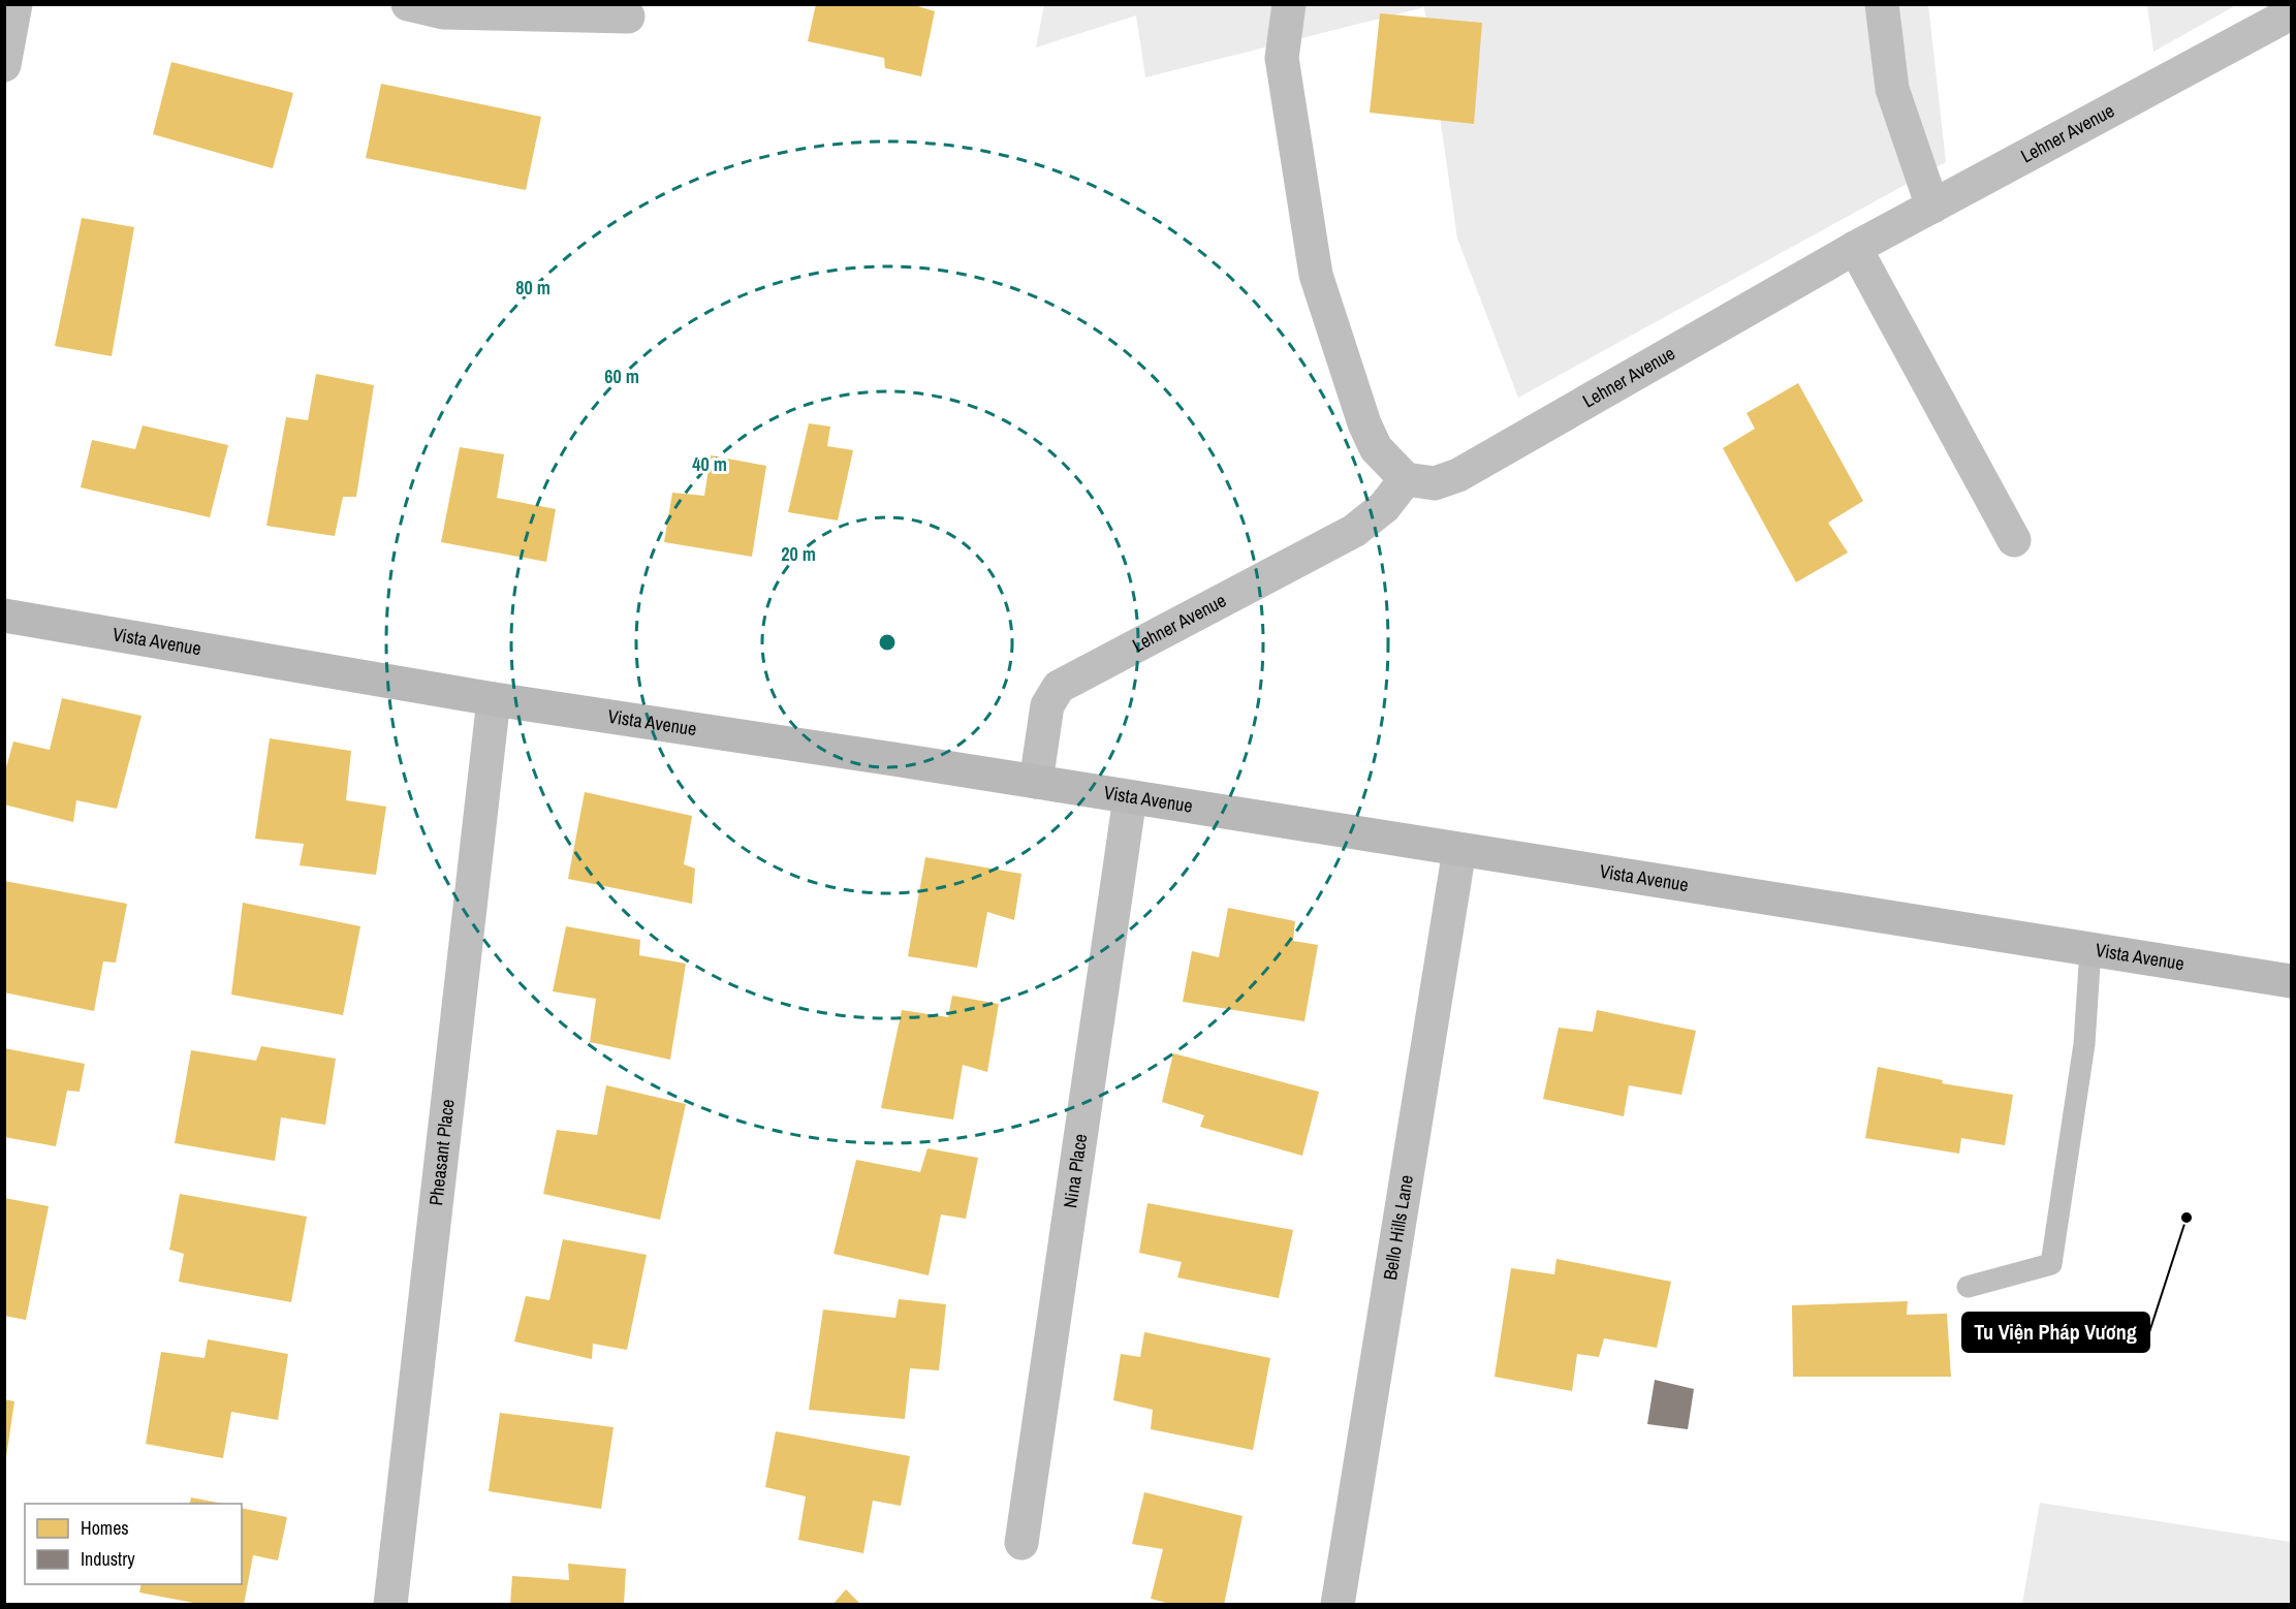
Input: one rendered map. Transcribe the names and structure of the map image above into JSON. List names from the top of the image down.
{
  "streets": {
    "street": [
      "Lehner Avenue",
      "Vista Avenue",
      "Pheasant Place",
      "Nina Place",
      "Bello Hills Lane"
    ]
  },
  "crossings": [
    ["Lehner Avenue", "Vista Avenue"],
    ["Vista Avenue", "Pheasant Place"],
    ["Vista Avenue", "Nina Place"],
    ["Vista Avenue", "Bello Hills Lane"]
  ],
  "places": ["Tu Viện Pháp Vương"],
  "legend": ["Homes", "Industry"],
  "rings": [
    "80 m",
    "60 m",
    "40 m",
    "20 m"
  ]
}
